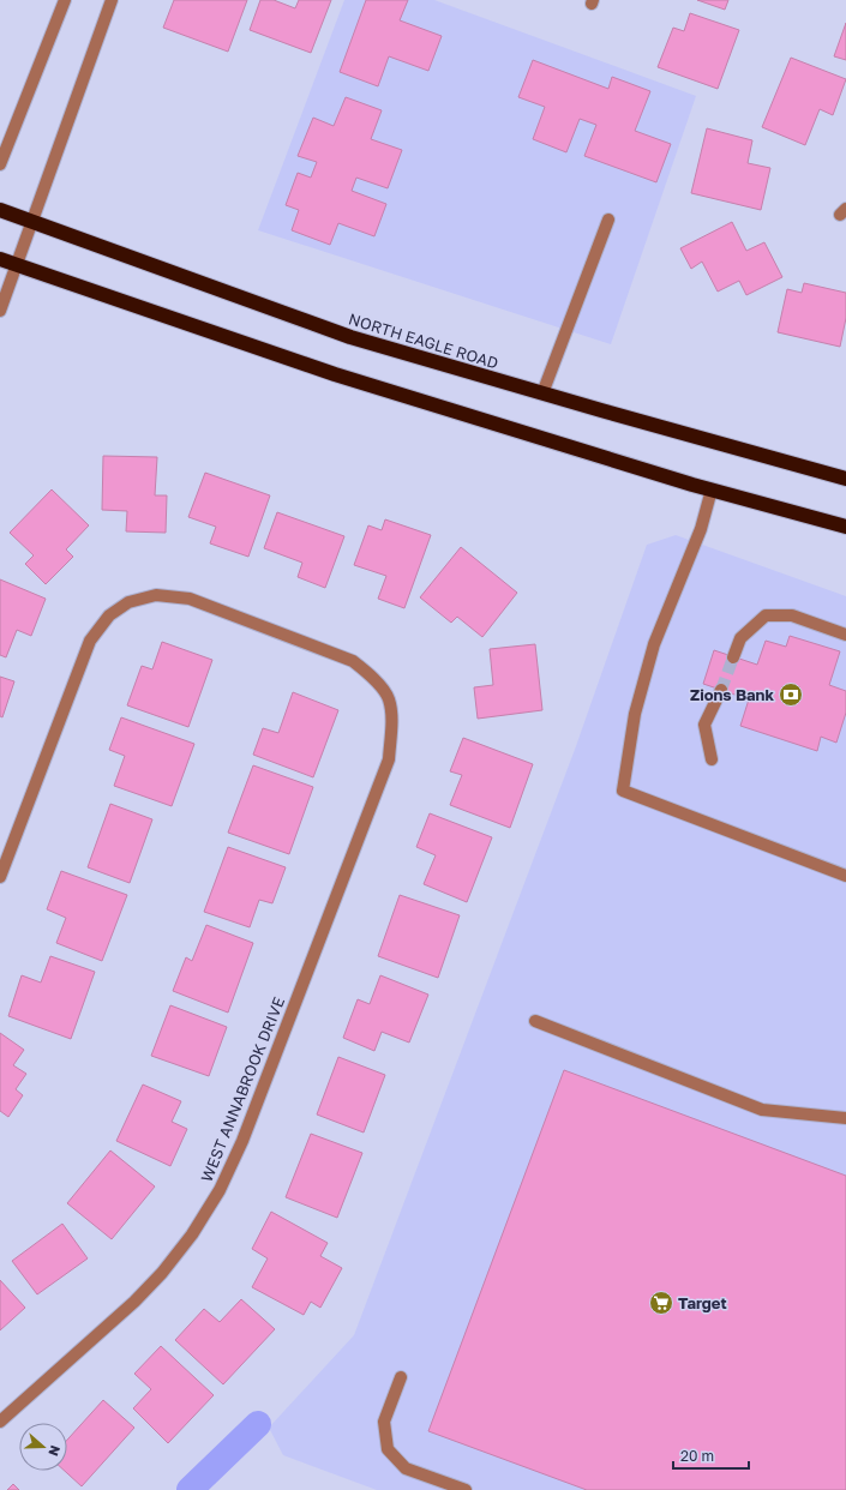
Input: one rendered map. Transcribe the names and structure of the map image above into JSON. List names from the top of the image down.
{
  "streets": {
    "highway": ["NORTH EAGLE ROAD"],
    "street": ["WEST ANNABROOK DRIVE"]
  },
  "places": {
    "bank": ["Zions Bank"],
    "supermarket": ["Target"]
  },
  "scale_bar": "20 m",
  "north": "right"
}
